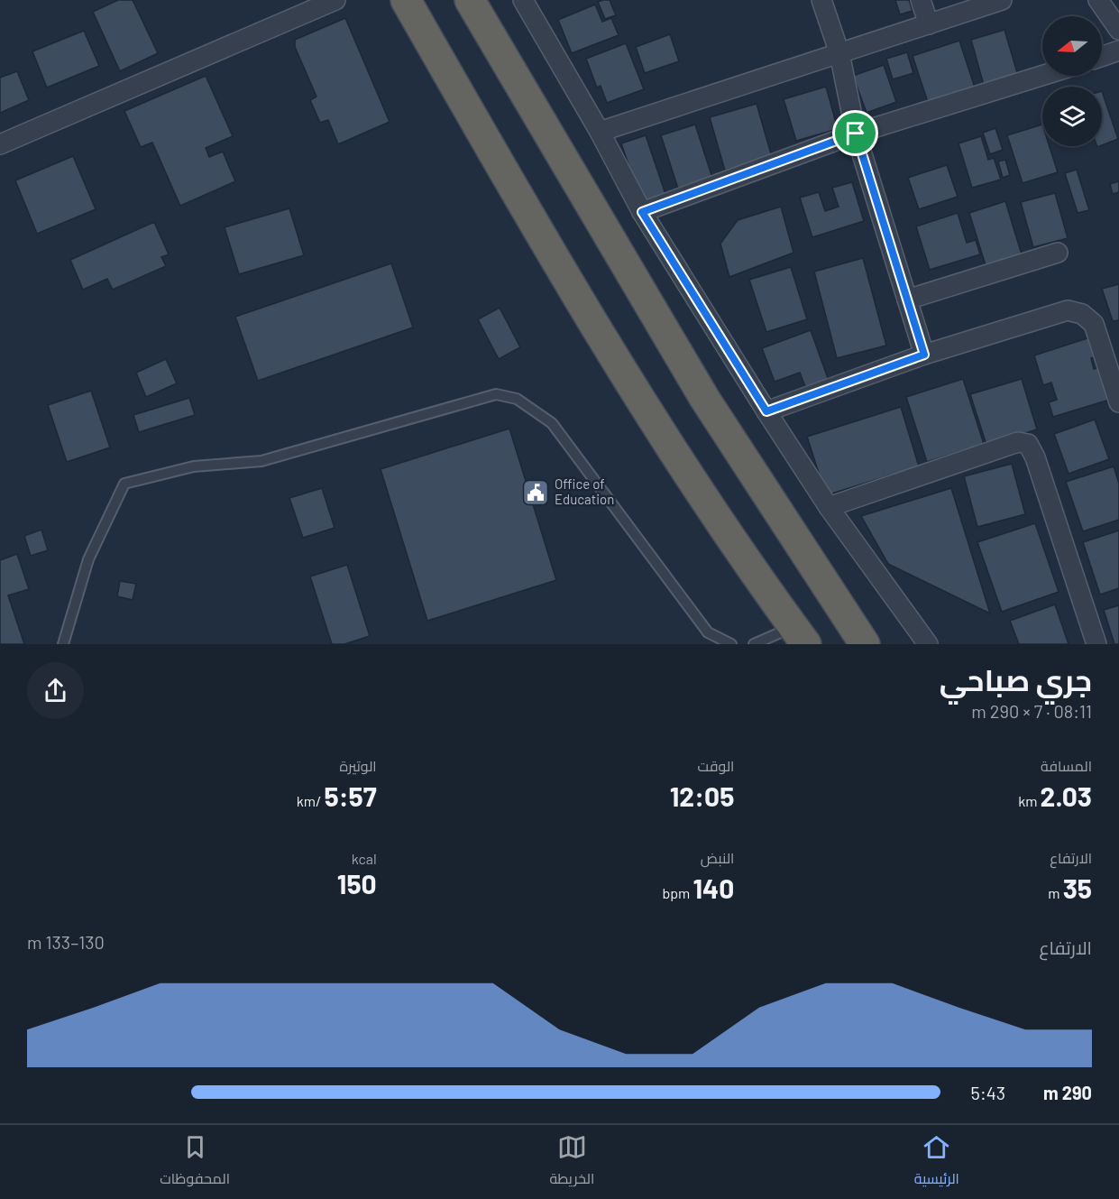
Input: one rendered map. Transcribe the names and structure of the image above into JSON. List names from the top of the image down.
{
  "places": {
    "public building": ["Office of Education"]
  },
  "north": "left",
  "page": {
    "heading": ["جري صباحي", "08:11 · 7 × 290 m"],
    "stats": [
      ["المسافة", "2.03 km"],
      ["الوقت", "12:05"],
      ["الوتيرة", "5:57 /km"],
      ["الارتفاع", "35 m"],
      ["النبض", "140 bpm"],
      ["kcal", "150"]
    ],
    "chart": ["الارتفاع", "130–133 m"],
    "list": [
      {
        "name": "290 m",
        "note": "5:43"
      }
    ],
    "tabs": ["الرئيسية", "الخريطة", "المحفوظات"]
  }
}
